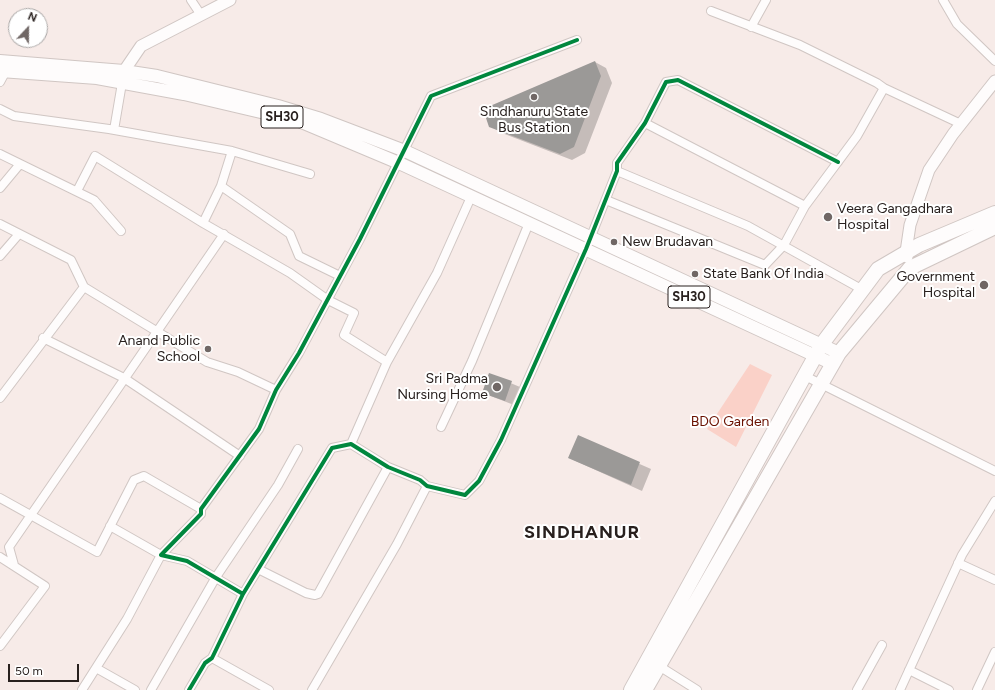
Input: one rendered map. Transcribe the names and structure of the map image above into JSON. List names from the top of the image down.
{
  "streets": {
    "main road": ["SH30"]
  },
  "districts": ["SINDHANUR"],
  "parks": ["BDO Garden"],
  "places": [
    "Sindhanuru State Bus Station",
    "Veera Gangadhara Hospital",
    "New Brudavan",
    "State Bank Of India",
    "Government Hospital",
    "Anand Public School",
    "Sri Padma Nursing Home"
  ],
  "scale_bar": "50 m",
  "north": "top"
}
